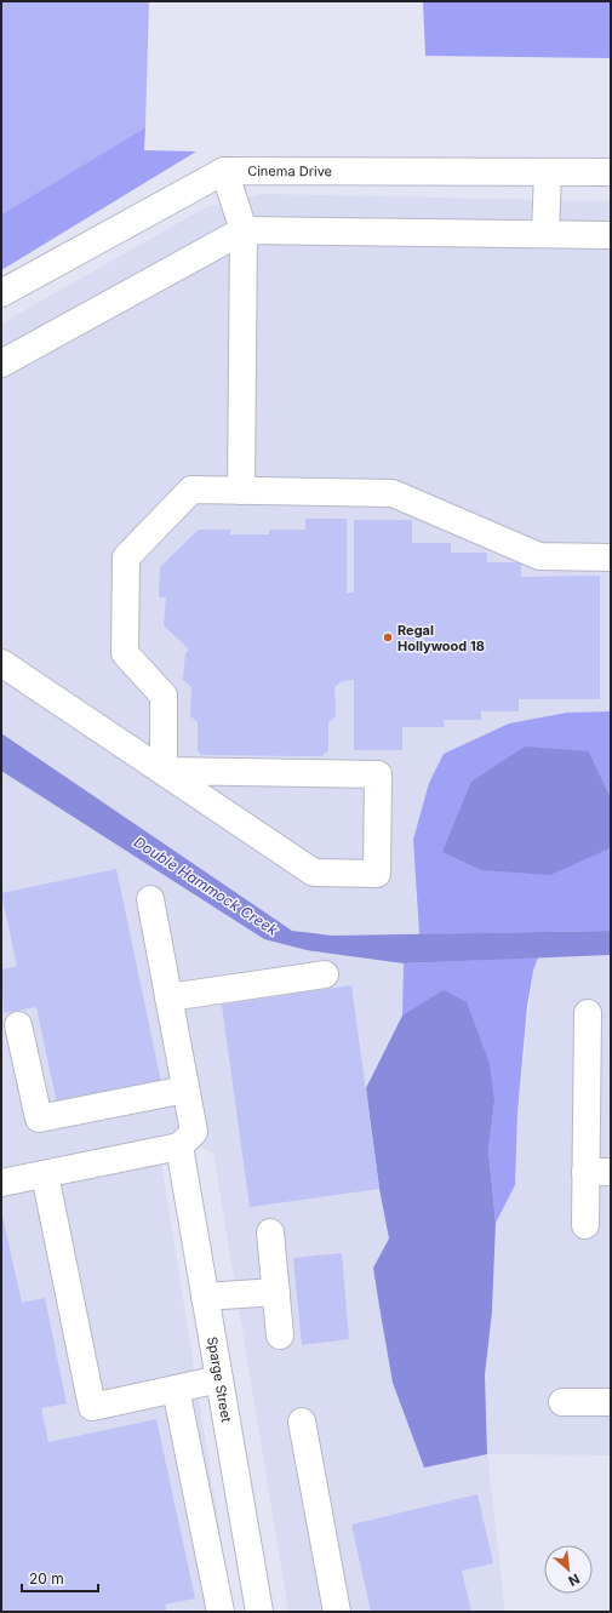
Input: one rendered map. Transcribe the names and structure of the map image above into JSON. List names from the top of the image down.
{
  "streets": {
    "street": ["Cinema Drive", "Sparge Street"]
  },
  "water": ["Double Hammock Creek"],
  "places": ["Regal Hollywood 18"],
  "scale_bar": "20 m",
  "north": "bottom right"
}
